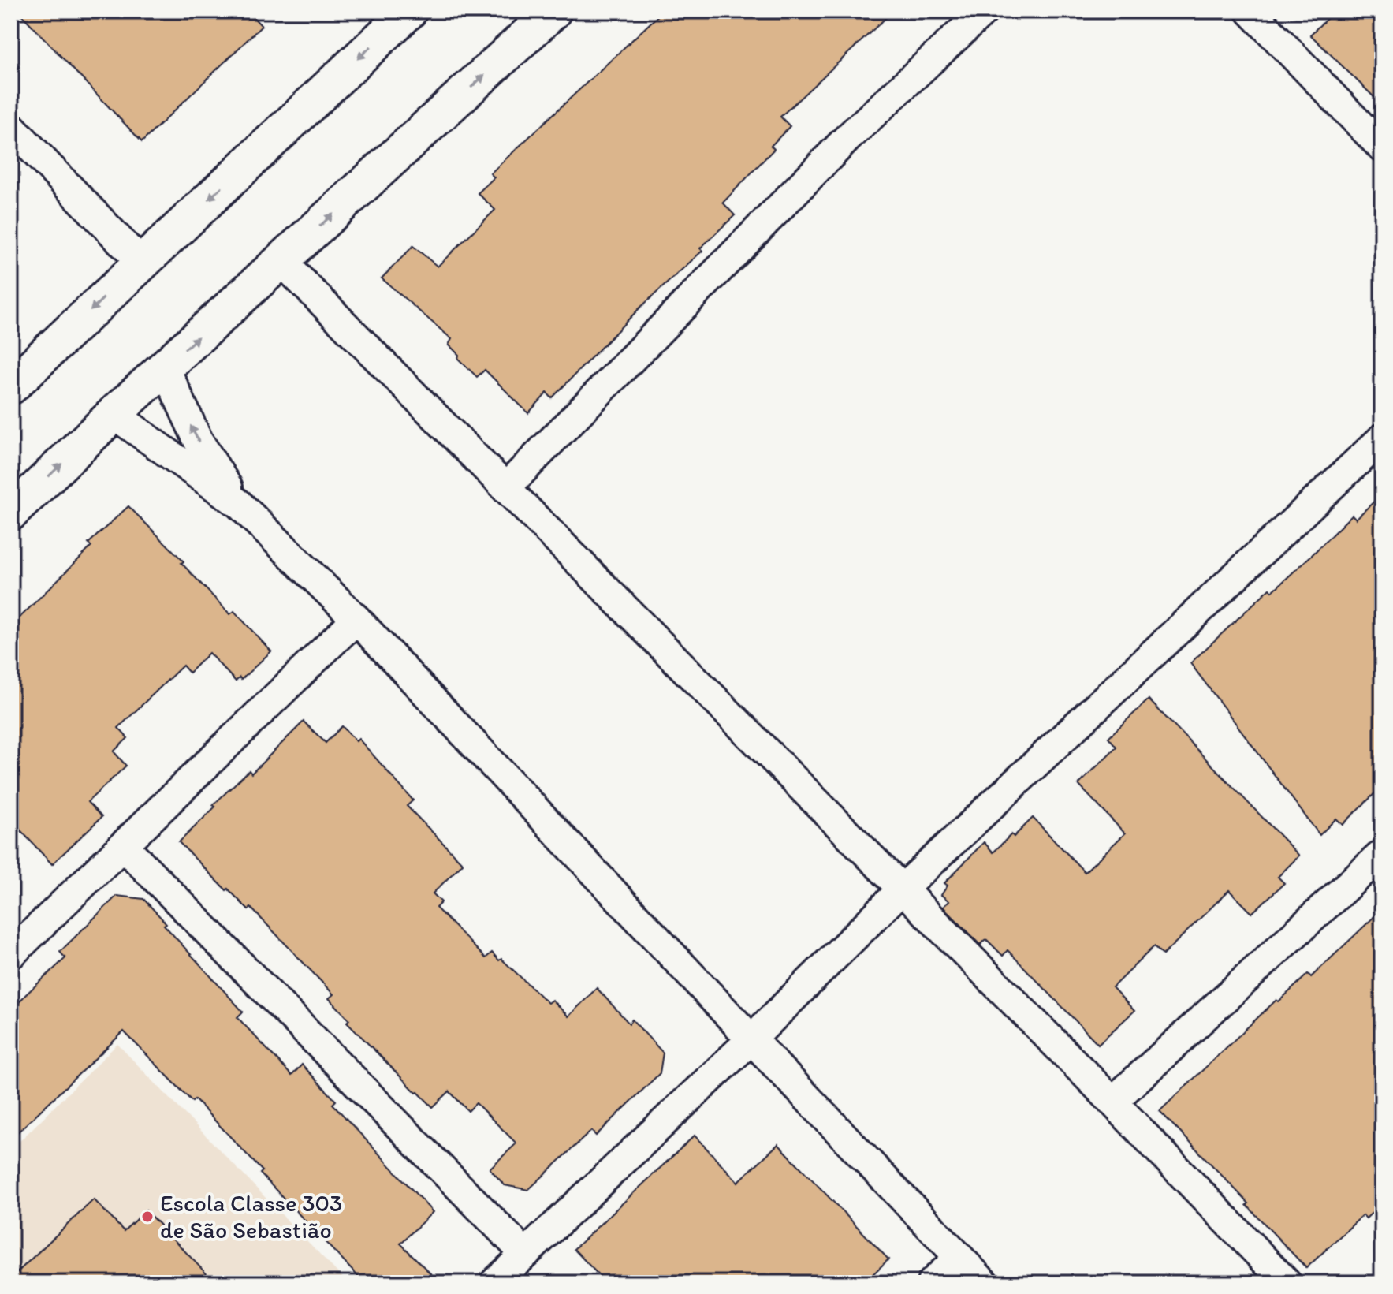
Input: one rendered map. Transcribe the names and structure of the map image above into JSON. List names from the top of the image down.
{
  "places": ["Escola Classe 303 de São Sebastião"]
}
